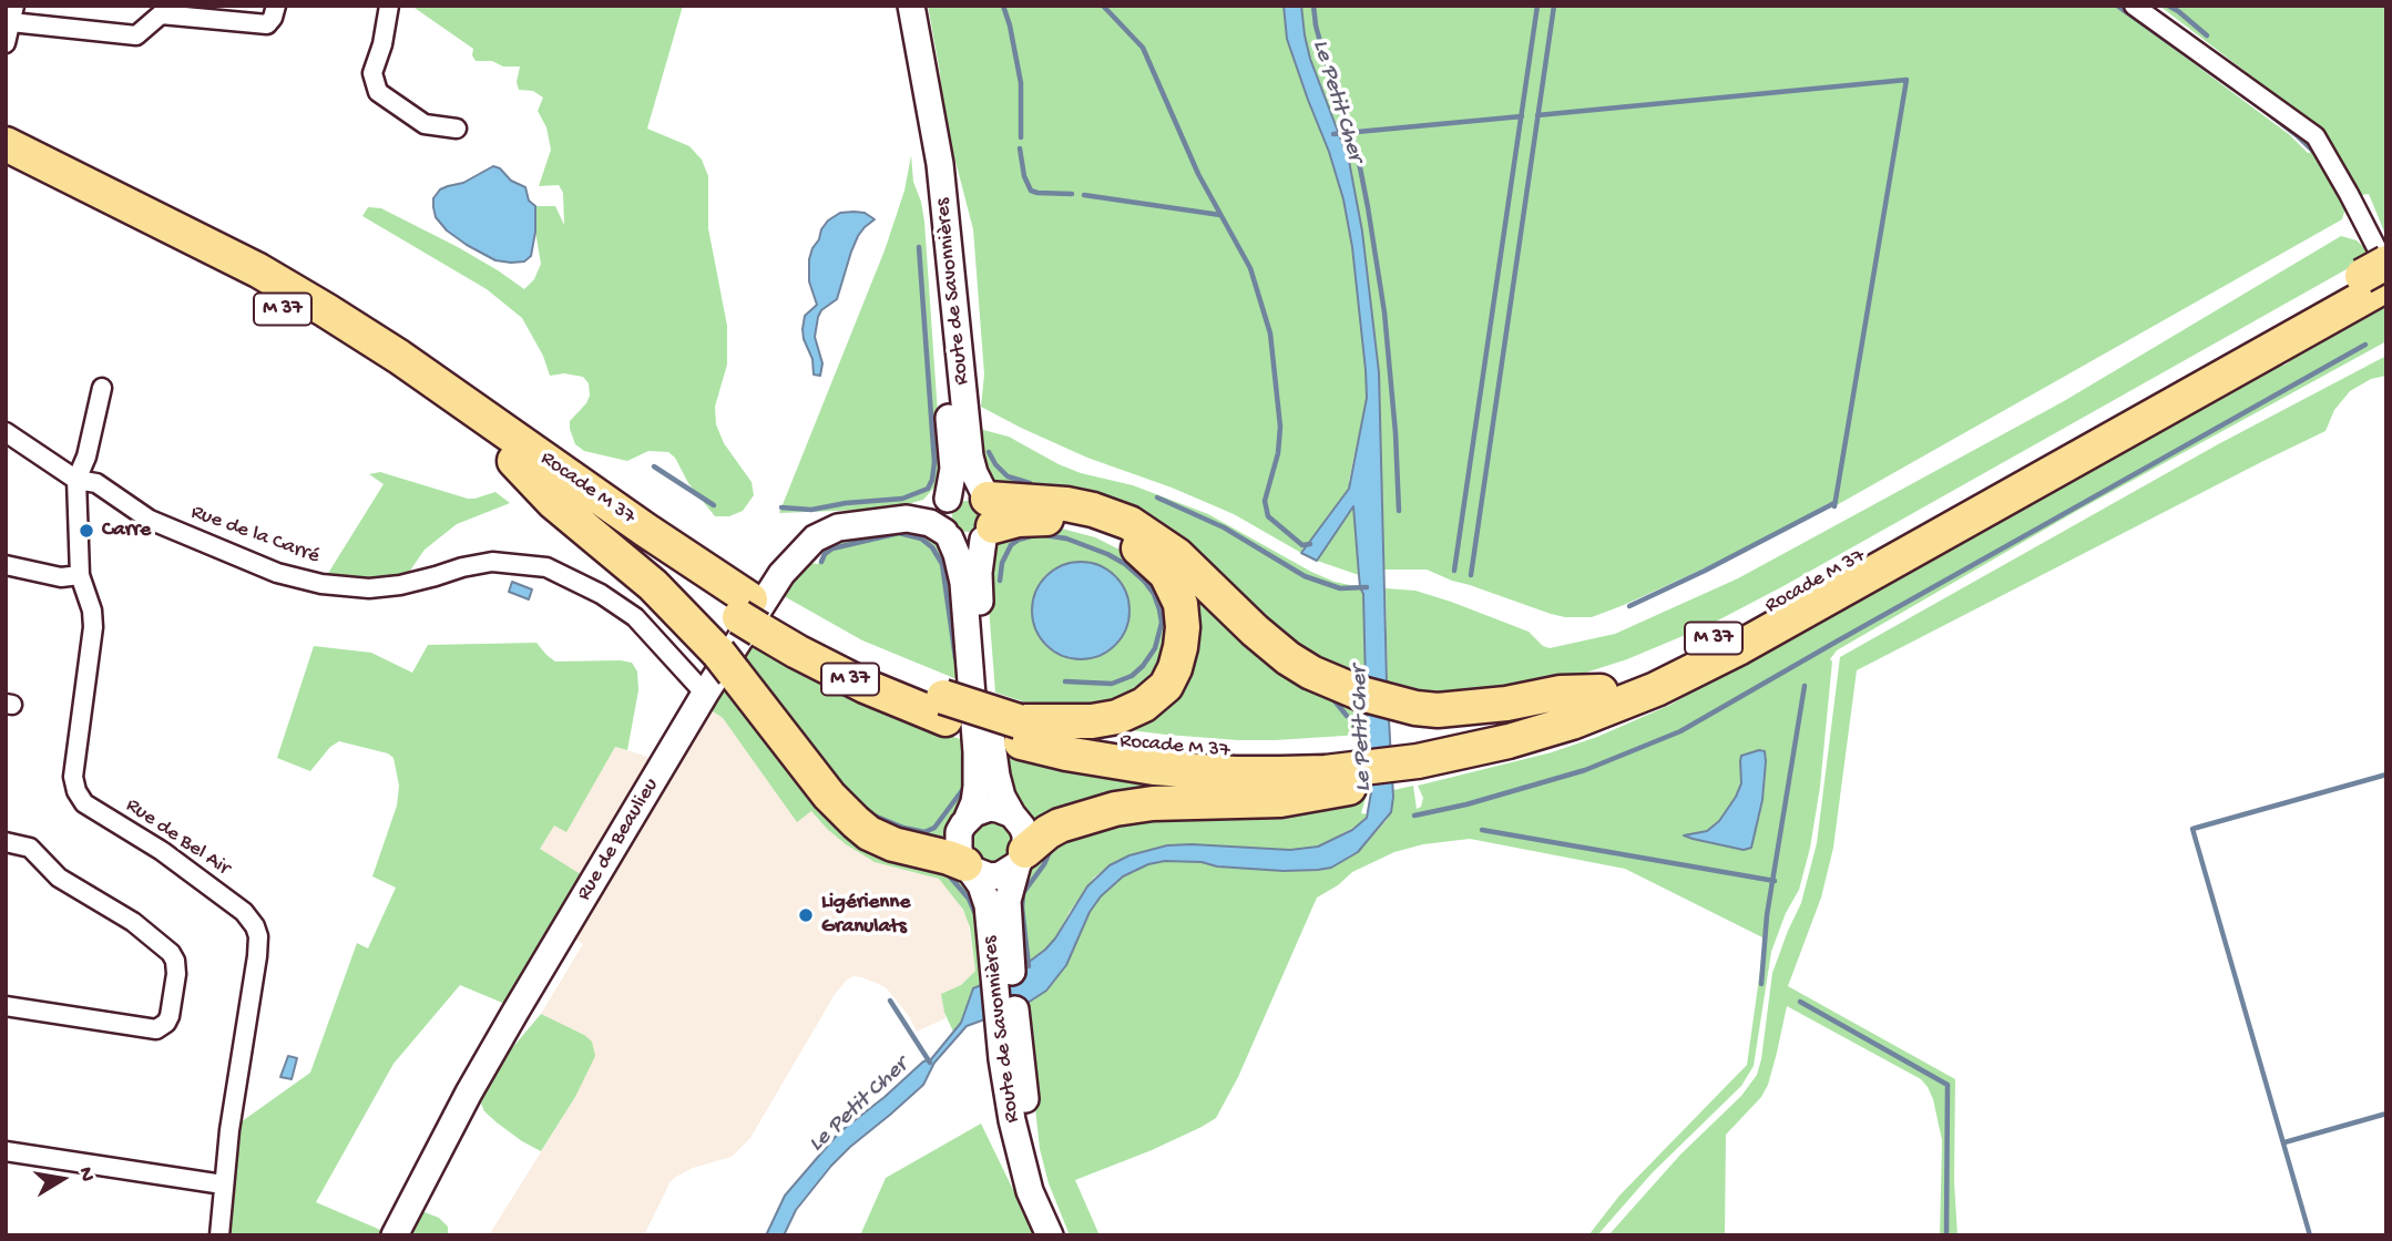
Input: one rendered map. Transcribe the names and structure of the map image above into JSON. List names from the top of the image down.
{
  "streets": {
    "highway": ["M 37", "Rocade M 37"],
    "main road": ["Route de Savonnières", "Rue de Beaulieu"],
    "street": ["Rue de la Carré", "Rue de Bel Air"]
  },
  "crossings": [
    ["Route de Savonnières", "Rue de Beaulieu"],
    ["Rue de la Carré", "Rue de Bel Air"],
    ["Rue de la Carré", "Rue de Beaulieu"]
  ],
  "water": ["Le Petit Cher"],
  "places": ["Carre", "Ligérienne Granulats"],
  "north": "right"
}
